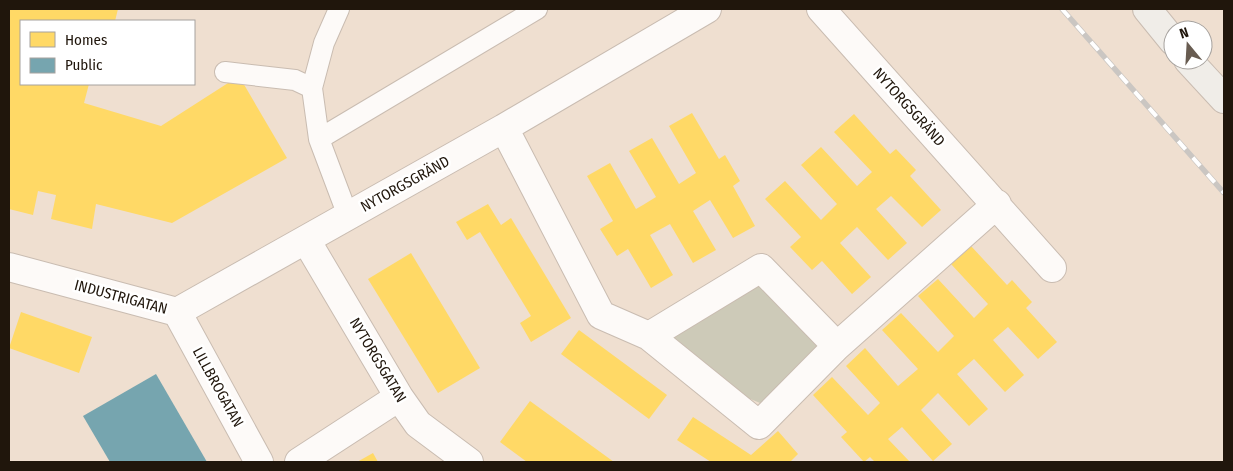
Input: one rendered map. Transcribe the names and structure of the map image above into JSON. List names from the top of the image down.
{
  "streets": {
    "street": [
      "NYTORGSGRÄND",
      "INDUSTRIGATAN",
      "NYTORGSGATAN",
      "LILLBROGATAN"
    ]
  },
  "crossings": [
    ["NYTORGSGRÄND", "INDUSTRIGATAN"],
    ["NYTORGSGRÄND", "NYTORGSGATAN"],
    ["INDUSTRIGATAN", "NYTORGSGATAN"],
    ["INDUSTRIGATAN", "LILLBROGATAN"]
  ],
  "legend": ["Homes", "Public"],
  "north": "top"
}
